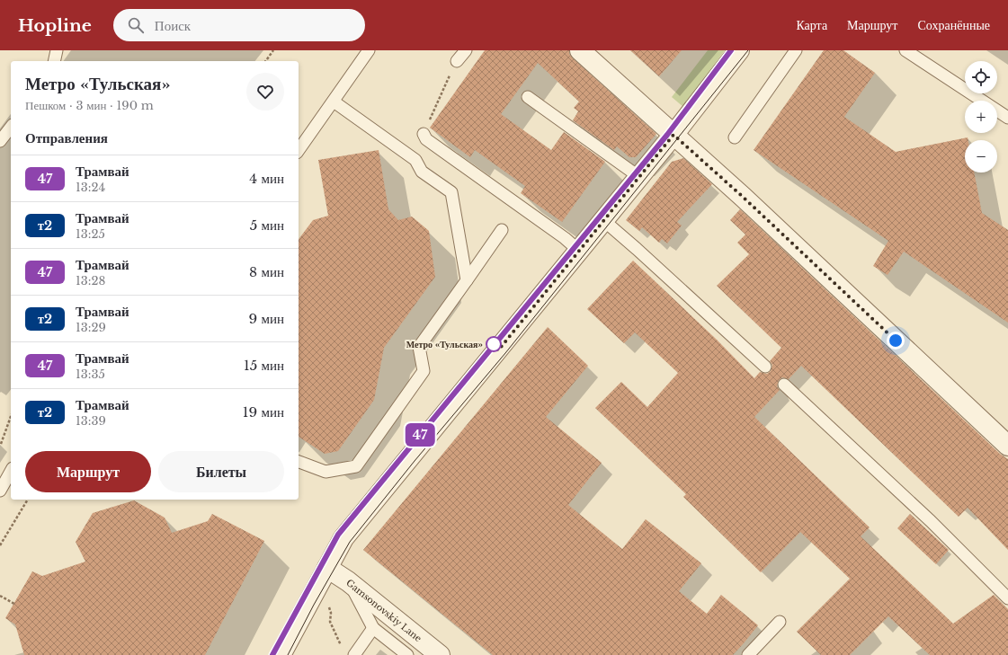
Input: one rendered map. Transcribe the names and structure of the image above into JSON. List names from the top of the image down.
{
  "streets": {
    "street": ["Gamsonovskiy Lane"]
  },
  "places": ["Метро «Тульская»"],
  "lines": ["tram line 47"],
  "page": {
    "header": "Hopline",
    "search": "Поиск",
    "nav": ["Карта", "Маршрут", "Сохранённые"],
    "on_map": "47",
    "map_buttons": ["+", "−"],
    "heading": [
      ["Метро «Тульская»", "Пешком · 3 мин · 190 m"],
      "Отправления"
    ],
    "list": [
      {
        "mark": "47",
        "name": "Трамвай",
        "note": "13:24",
        "value": "4 мин"
      },
      {
        "mark": "т2",
        "name": "Трамвай",
        "note": "13:25",
        "value": "5 мин"
      },
      {
        "mark": "47",
        "name": "Трамвай",
        "note": "13:28",
        "value": "8 мин"
      },
      {
        "mark": "т2",
        "name": "Трамвай",
        "note": "13:29",
        "value": "9 мин"
      },
      {
        "mark": "47",
        "name": "Трамвай",
        "note": "13:35",
        "value": "15 мин"
      },
      {
        "mark": "т2",
        "name": "Трамвай",
        "note": "13:39",
        "value": "19 мин"
      }
    ],
    "buttons": ["Маршрут", "Билеты"]
  }
}
